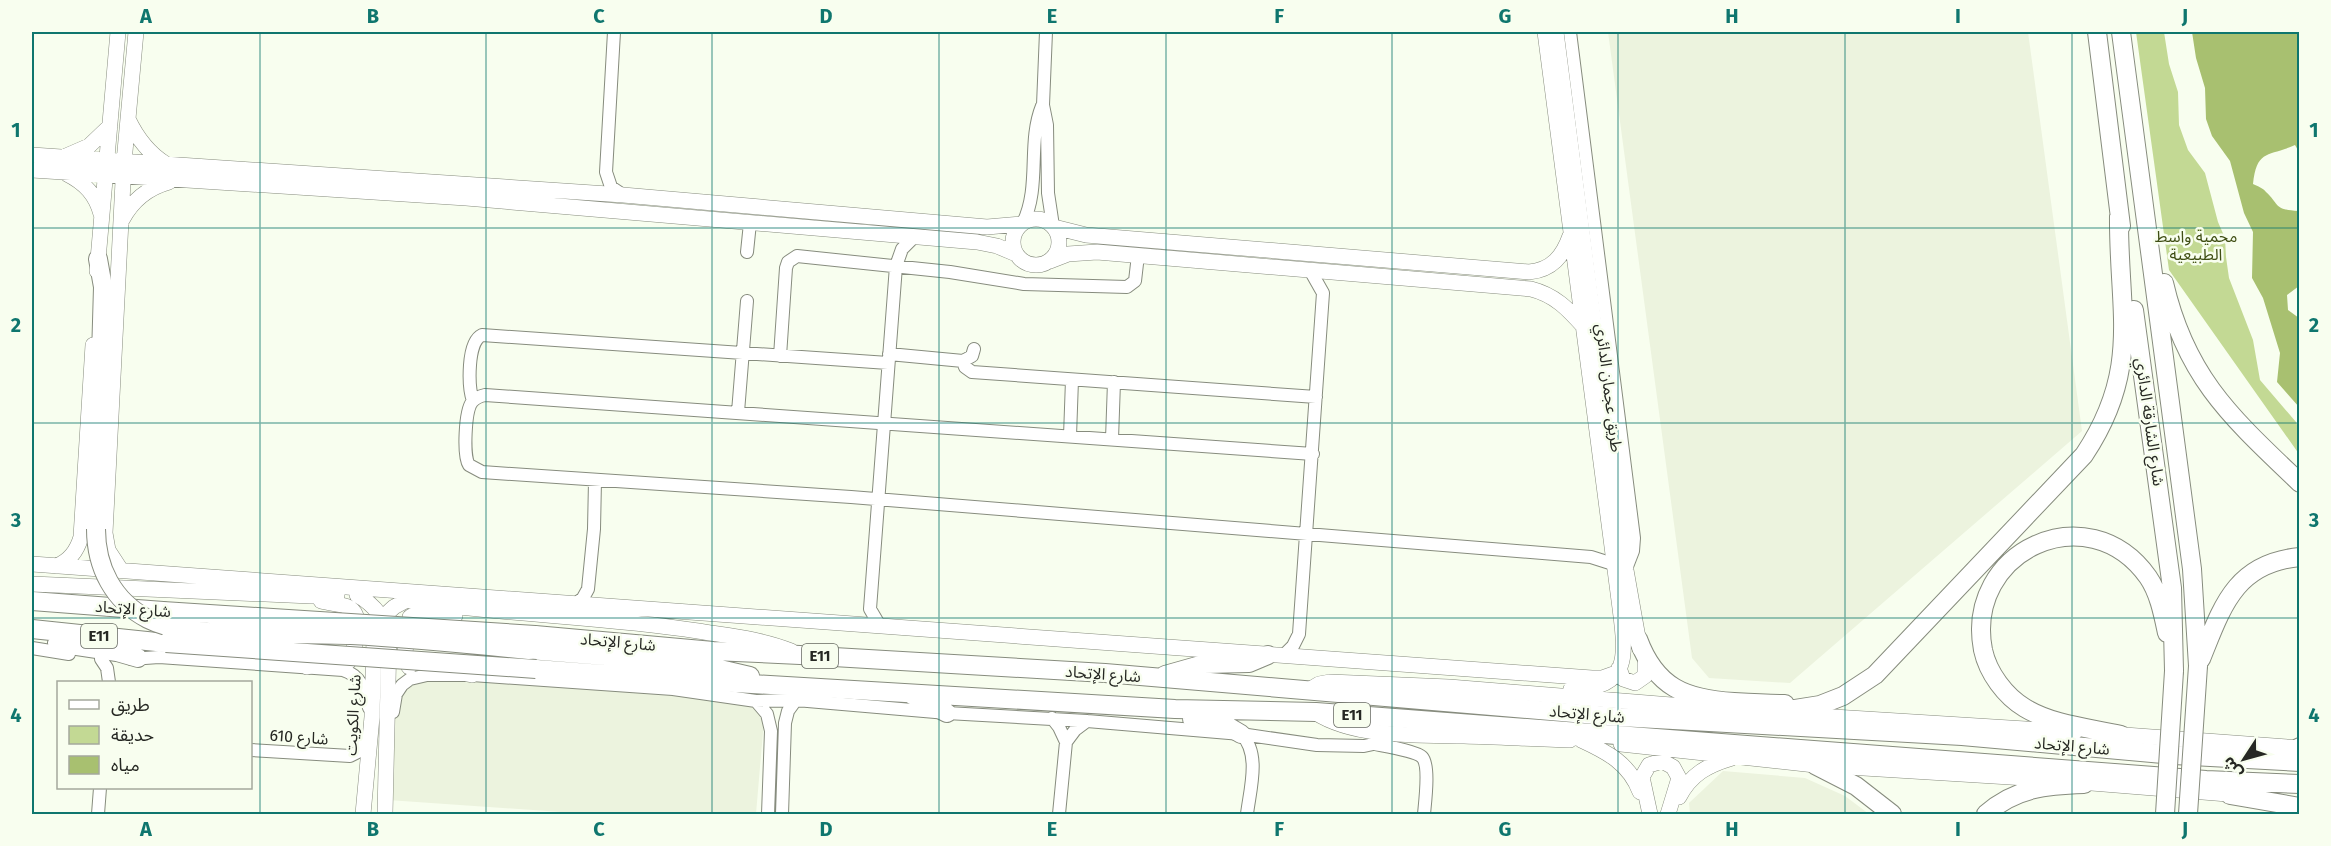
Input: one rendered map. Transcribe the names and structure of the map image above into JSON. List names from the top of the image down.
{
  "streets": {
    "highway": ["شارع الشارقة الدائري", "شارع الإتحاد", "E11"],
    "main road": ["طريق عجمان الدائري", "شارع الكويت"],
    "street": ["شارع 610"]
  },
  "crossings": [
    ["شارع الكويت", "شارع 610"]
  ],
  "parks": ["محمية واسط الطبيعية"],
  "legend": ["طريق", "حديقة", "مياه"],
  "north": "bottom left",
  "grid": {
    "columns": [
      "A",
      "B",
      "C",
      "D",
      "E",
      "F",
      "G",
      "H",
      "I",
      "J"
    ],
    "rows": [
      "1",
      "2",
      "3",
      "4"
    ]
  }
}
